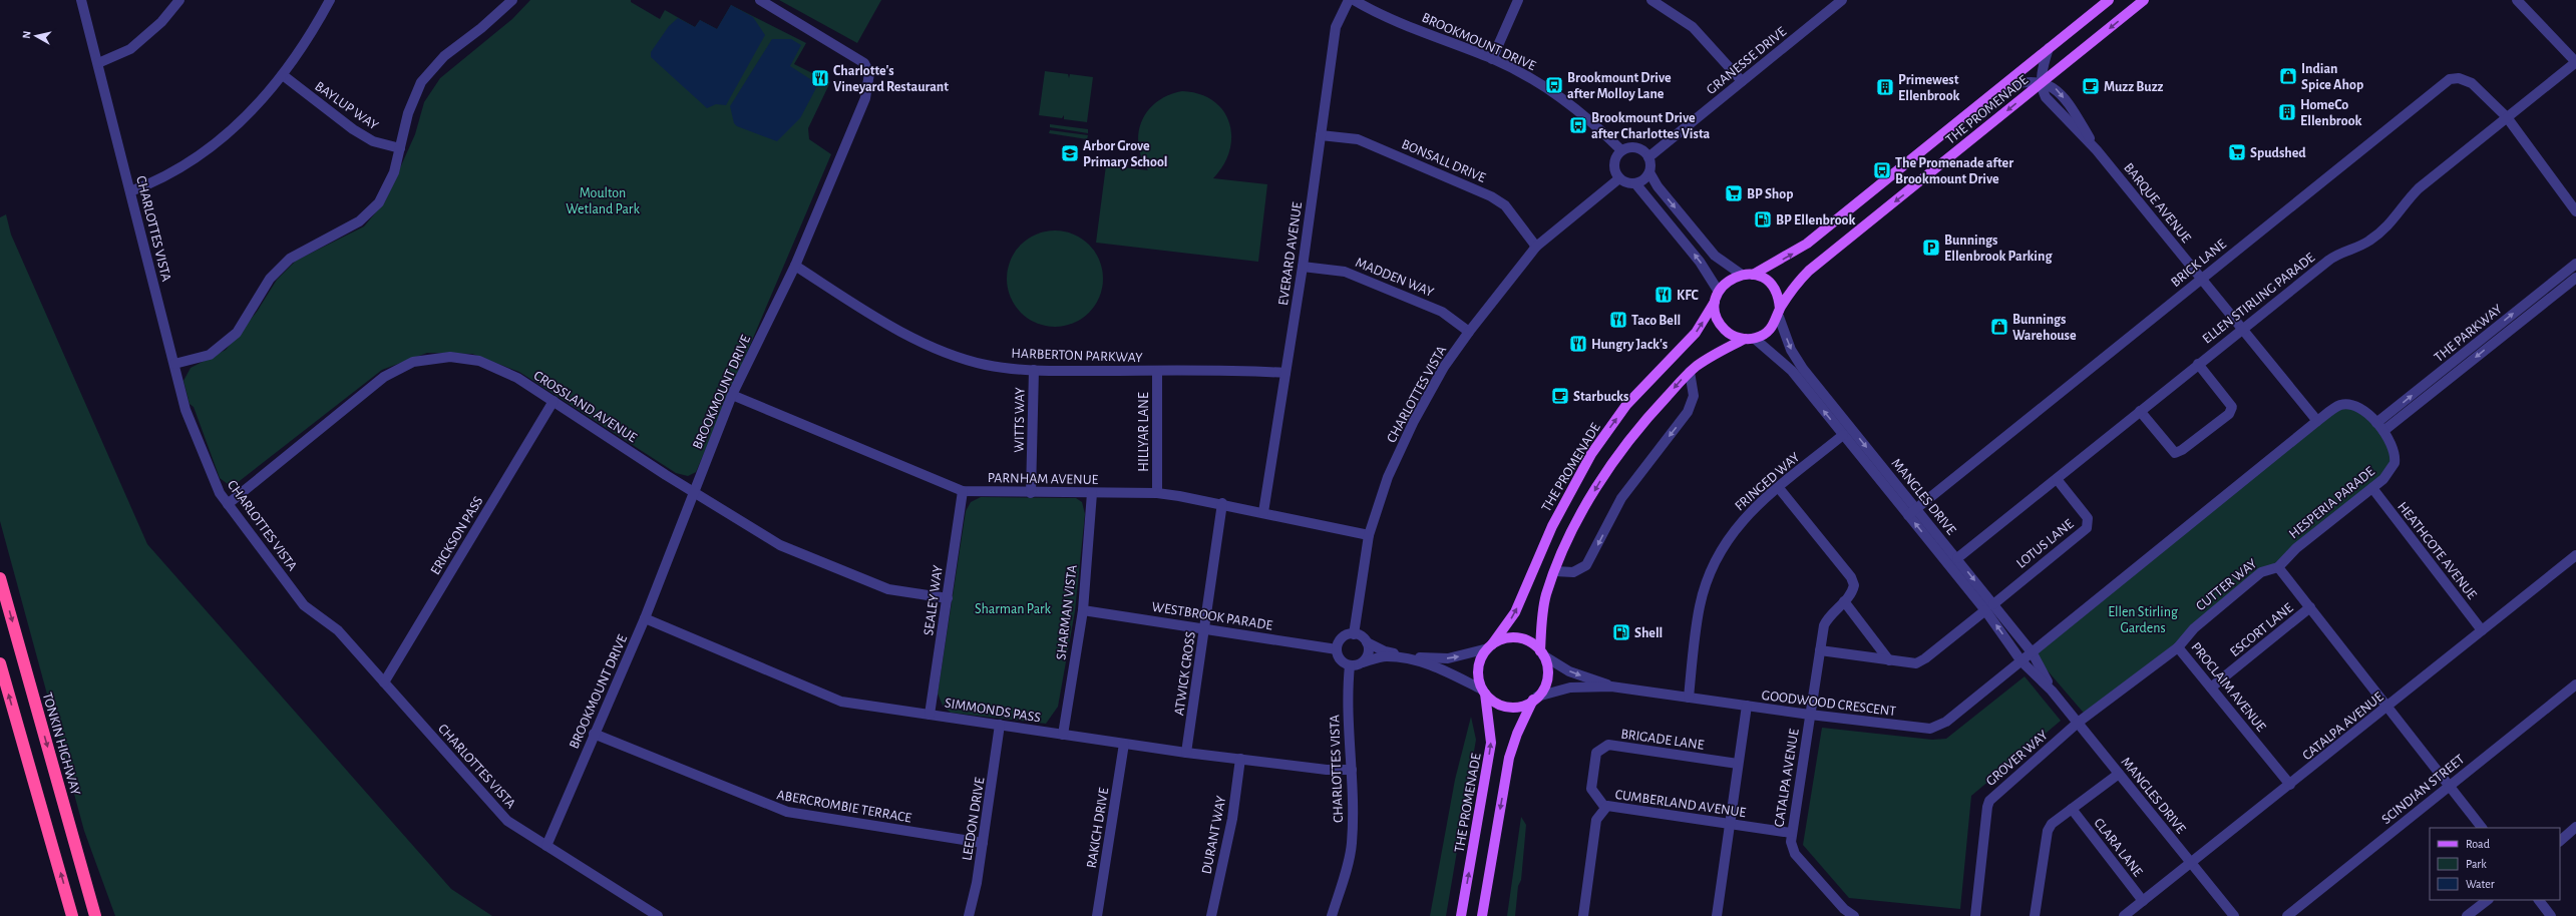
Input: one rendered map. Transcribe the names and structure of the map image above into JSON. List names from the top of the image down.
{
  "streets": {
    "highway": ["TONKIN HIGHWAY"],
    "main road": ["THE PROMENADE"],
    "street": [
      "BROOKMOUNT DRIVE",
      "GRANESSE DRIVE",
      "BAYLUP WAY",
      "BONSALL DRIVE",
      "BARQUE AVENUE",
      "CHARLOTTES VISTA",
      "EVERARD AVENUE",
      "BRICK LANE",
      "MADDEN WAY",
      "ELLEN STIRLING PARADE",
      "THE PARKWAY",
      "HARBERTON PARKWAY",
      "CROSSLAND AVENUE",
      "WITTS WAY",
      "HILLYAR LANE",
      "PARNHAM AVENUE",
      "FRINGED WAY",
      "MANGLES DRIVE",
      "HESPERIA PARADE",
      "ERICKSON PASS",
      "LOTUS LANE",
      "HEATHCOTE AVENUE",
      "CUTTER WAY",
      "SEALEY WAY",
      "SHARMAN VISTA",
      "WESTBROOK PARADE",
      "ESCORT LANE",
      "ATWICK CROSS",
      "PROCLAIM AVENUE",
      "GOODWOOD CRESCENT",
      "SIMMONDS PASS",
      "CATALPA AVENUE",
      "BRIGADE LANE",
      "GROVER WAY",
      "SCINDIAN STREET",
      "CUMBERLAND AVENUE",
      "ABERCROMBIE TERRACE",
      "LEEDON DRIVE",
      "RAKICH DRIVE",
      "DURANT WAY",
      "CLARA LANE"
    ]
  },
  "crossings": [
    ["BROOKMOUNT DRIVE", "GRANESSE DRIVE"],
    ["BROOKMOUNT DRIVE", "CHARLOTTES VISTA"],
    ["BROOKMOUNT DRIVE", "HARBERTON PARKWAY"],
    ["BROOKMOUNT DRIVE", "CROSSLAND AVENUE"],
    ["BROOKMOUNT DRIVE", "PARNHAM AVENUE"],
    ["BROOKMOUNT DRIVE", "SIMMONDS PASS"],
    ["BROOKMOUNT DRIVE", "ABERCROMBIE TERRACE"],
    ["GRANESSE DRIVE", "CHARLOTTES VISTA"],
    ["THE PROMENADE", "BARQUE AVENUE"],
    ["THE PROMENADE", "MANGLES DRIVE"],
    ["THE PROMENADE", "GOODWOOD CRESCENT"],
    ["BONSALL DRIVE", "CHARLOTTES VISTA"],
    ["BONSALL DRIVE", "EVERARD AVENUE"],
    ["BARQUE AVENUE", "BRICK LANE"],
    ["BARQUE AVENUE", "ELLEN STIRLING PARADE"],
    ["BARQUE AVENUE", "HESPERIA PARADE"],
    ["CHARLOTTES VISTA", "MADDEN WAY"],
    ["CHARLOTTES VISTA", "CROSSLAND AVENUE"],
    ["CHARLOTTES VISTA", "PARNHAM AVENUE"],
    ["CHARLOTTES VISTA", "ERICKSON PASS"],
    ["CHARLOTTES VISTA", "WESTBROOK PARADE"],
    ["CHARLOTTES VISTA", "SIMMONDS PASS"],
    ["EVERARD AVENUE", "MADDEN WAY"],
    ["EVERARD AVENUE", "HARBERTON PARKWAY"],
    ["EVERARD AVENUE", "PARNHAM AVENUE"],
    ["BRICK LANE", "ELLEN STIRLING PARADE"],
    ["BRICK LANE", "MANGLES DRIVE"],
    ["ELLEN STIRLING PARADE", "MANGLES DRIVE"],
    ["ELLEN STIRLING PARADE", "LOTUS LANE"],
    ["THE PARKWAY", "HESPERIA PARADE"],
    ["HARBERTON PARKWAY", "WITTS WAY"],
    ["HARBERTON PARKWAY", "HILLYAR LANE"],
    ["CROSSLAND AVENUE", "ERICKSON PASS"],
    ["CROSSLAND AVENUE", "SEALEY WAY"],
    ["WITTS WAY", "PARNHAM AVENUE"],
    ["HILLYAR LANE", "PARNHAM AVENUE"],
    ["PARNHAM AVENUE", "SEALEY WAY"],
    ["PARNHAM AVENUE", "SHARMAN VISTA"],
    ["PARNHAM AVENUE", "ATWICK CROSS"],
    ["FRINGED WAY", "MANGLES DRIVE"],
    ["FRINGED WAY", "GOODWOOD CRESCENT"],
    ["FRINGED WAY", "CATALPA AVENUE"],
    ["MANGLES DRIVE", "HESPERIA PARADE"],
    ["MANGLES DRIVE", "LOTUS LANE"],
    ["MANGLES DRIVE", "PROCLAIM AVENUE"],
    ["MANGLES DRIVE", "GOODWOOD CRESCENT"],
    ["MANGLES DRIVE", "CATALPA AVENUE"],
    ["MANGLES DRIVE", "GROVER WAY"],
    ["HESPERIA PARADE", "HEATHCOTE AVENUE"],
    ["HESPERIA PARADE", "CUTTER WAY"],
    ["HESPERIA PARADE", "GOODWOOD CRESCENT"],
    ["LOTUS LANE", "CATALPA AVENUE"],
    ["HEATHCOTE AVENUE", "CATALPA AVENUE"],
    ["CUTTER WAY", "PROCLAIM AVENUE"],
    ["SEALEY WAY", "SIMMONDS PASS"],
    ["SHARMAN VISTA", "WESTBROOK PARADE"],
    ["SHARMAN VISTA", "SIMMONDS PASS"],
    ["WESTBROOK PARADE", "ATWICK CROSS"],
    ["ESCORT LANE", "PROCLAIM AVENUE"],
    ["ATWICK CROSS", "SIMMONDS PASS"],
    ["PROCLAIM AVENUE", "CATALPA AVENUE"],
    ["PROCLAIM AVENUE", "GROVER WAY"],
    ["GOODWOOD CRESCENT", "CATALPA AVENUE"],
    ["SIMMONDS PASS", "LEEDON DRIVE"],
    ["SIMMONDS PASS", "RAKICH DRIVE"],
    ["SIMMONDS PASS", "DURANT WAY"],
    ["CATALPA AVENUE", "CUMBERLAND AVENUE"],
    ["CATALPA AVENUE", "CLARA LANE"],
    ["BRIGADE LANE", "CUMBERLAND AVENUE"],
    ["ABERCROMBIE TERRACE", "LEEDON DRIVE"]
  ],
  "parks": ["Moulton Wetland Park", "Sharman Park", "Ellen Stirling Gardens"],
  "places": {
    "shop": ["Indian Spice Ahop", "Bunnings Warehouse"],
    "restaurant": [
      "Charlotte's Vineyard Restaurant",
      "KFC",
      "Taco Bell",
      "Hungry Jack's"
    ],
    "bus stop": ["Brookmount Drive after Molloy Lane", "Brookmount Drive after Charlottes Vista", "The Promenade after Brookmount Drive"],
    "cafe": ["Muzz Buzz", "Starbucks"],
    "building": ["Primewest Ellenbrook", "HomeCo Ellenbrook"],
    "supermarket": ["Spudshed", "BP Shop"],
    "school or university": ["Arbor Grove Primary School"],
    "fuel station": ["BP Ellenbrook", "Shell"],
    "parking": ["Bunnings Ellenbrook Parking"]
  },
  "legend": ["Road", "Park", "Water"],
  "north": "left"
}
